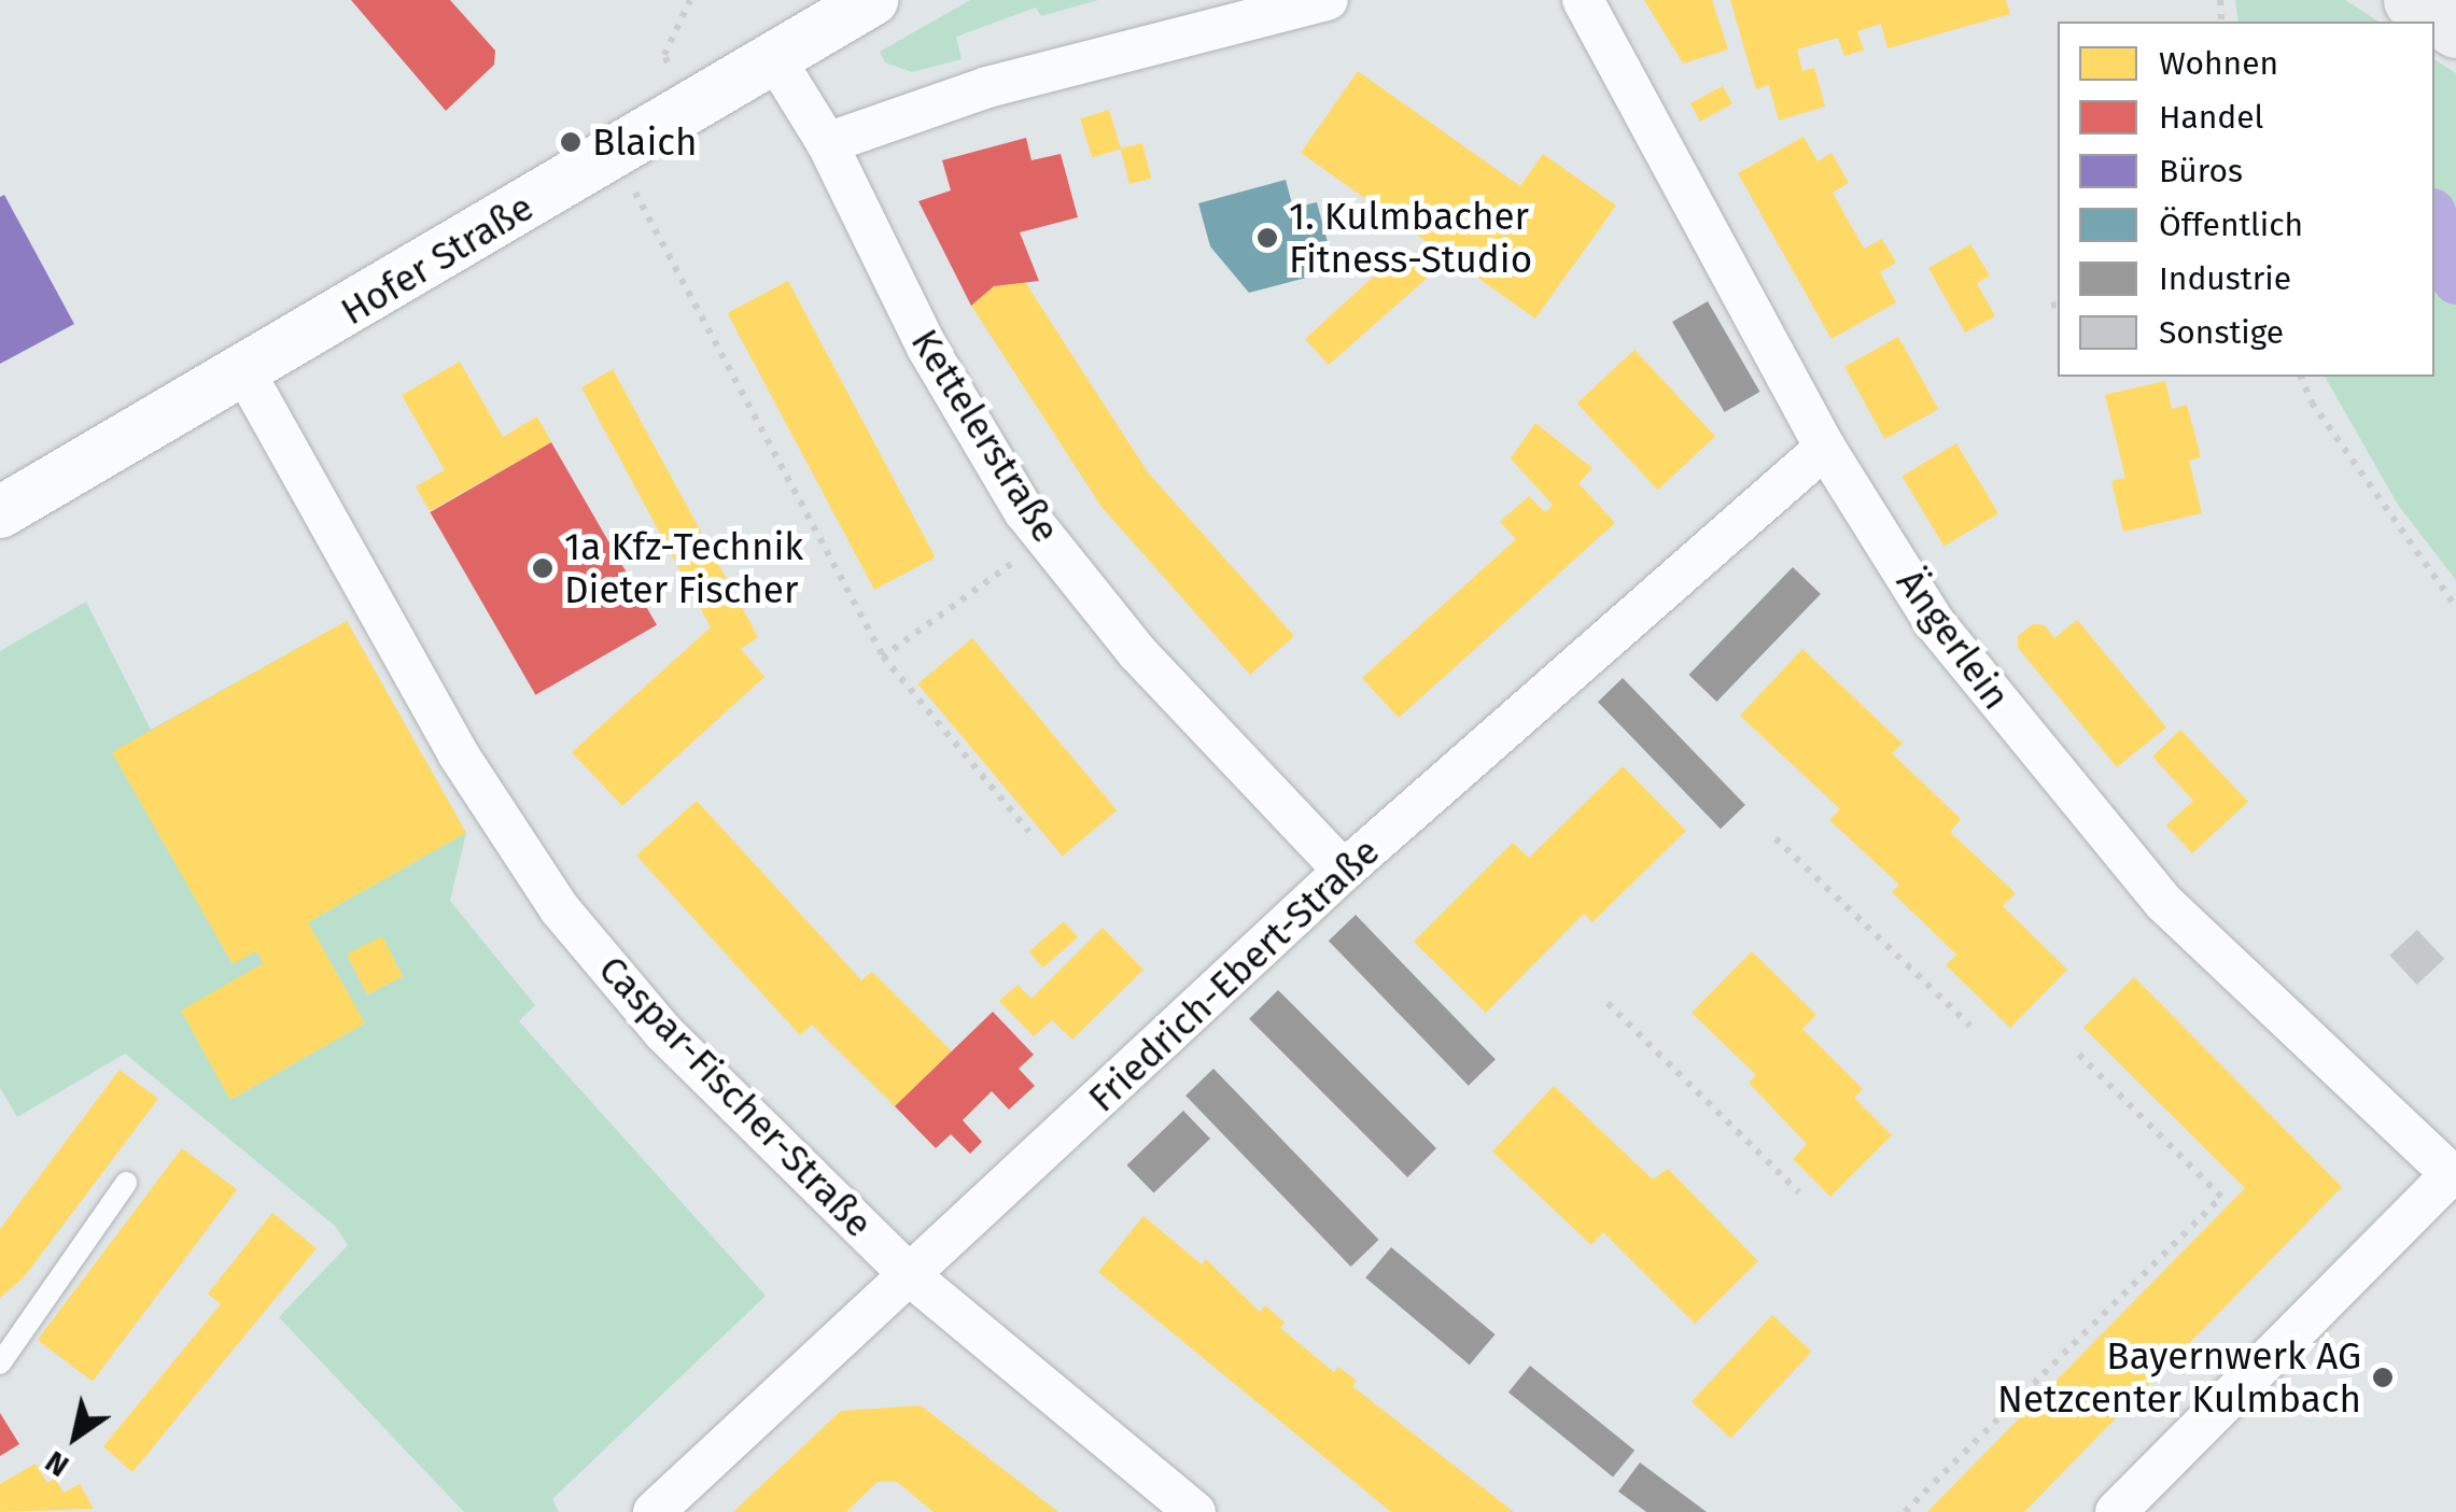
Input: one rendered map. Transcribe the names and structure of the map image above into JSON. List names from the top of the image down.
{
  "streets": {
    "street": [
      "Hofer Straße",
      "Kettelerstraße",
      "Ängerlein",
      "Friedrich-Ebert-Straße",
      "Caspar-Fischer-Straße"
    ]
  },
  "crossings": [
    ["Hofer Straße", "Kettelerstraße"],
    ["Hofer Straße", "Caspar-Fischer-Straße"],
    ["Kettelerstraße", "Friedrich-Ebert-Straße"],
    ["Ängerlein", "Friedrich-Ebert-Straße"],
    ["Friedrich-Ebert-Straße", "Caspar-Fischer-Straße"]
  ],
  "places": [
    "Blaich",
    "1. Kulmbacher Fitness-Studio",
    "1a Kfz-Technik Dieter Fischer",
    "Bayernwerk AG Netzcenter Kulmbach"
  ],
  "legend": [
    "Wohnen",
    "Handel",
    "Büros",
    "Öffentlich",
    "Industrie",
    "Sonstige"
  ],
  "north": "bottom left"
}
